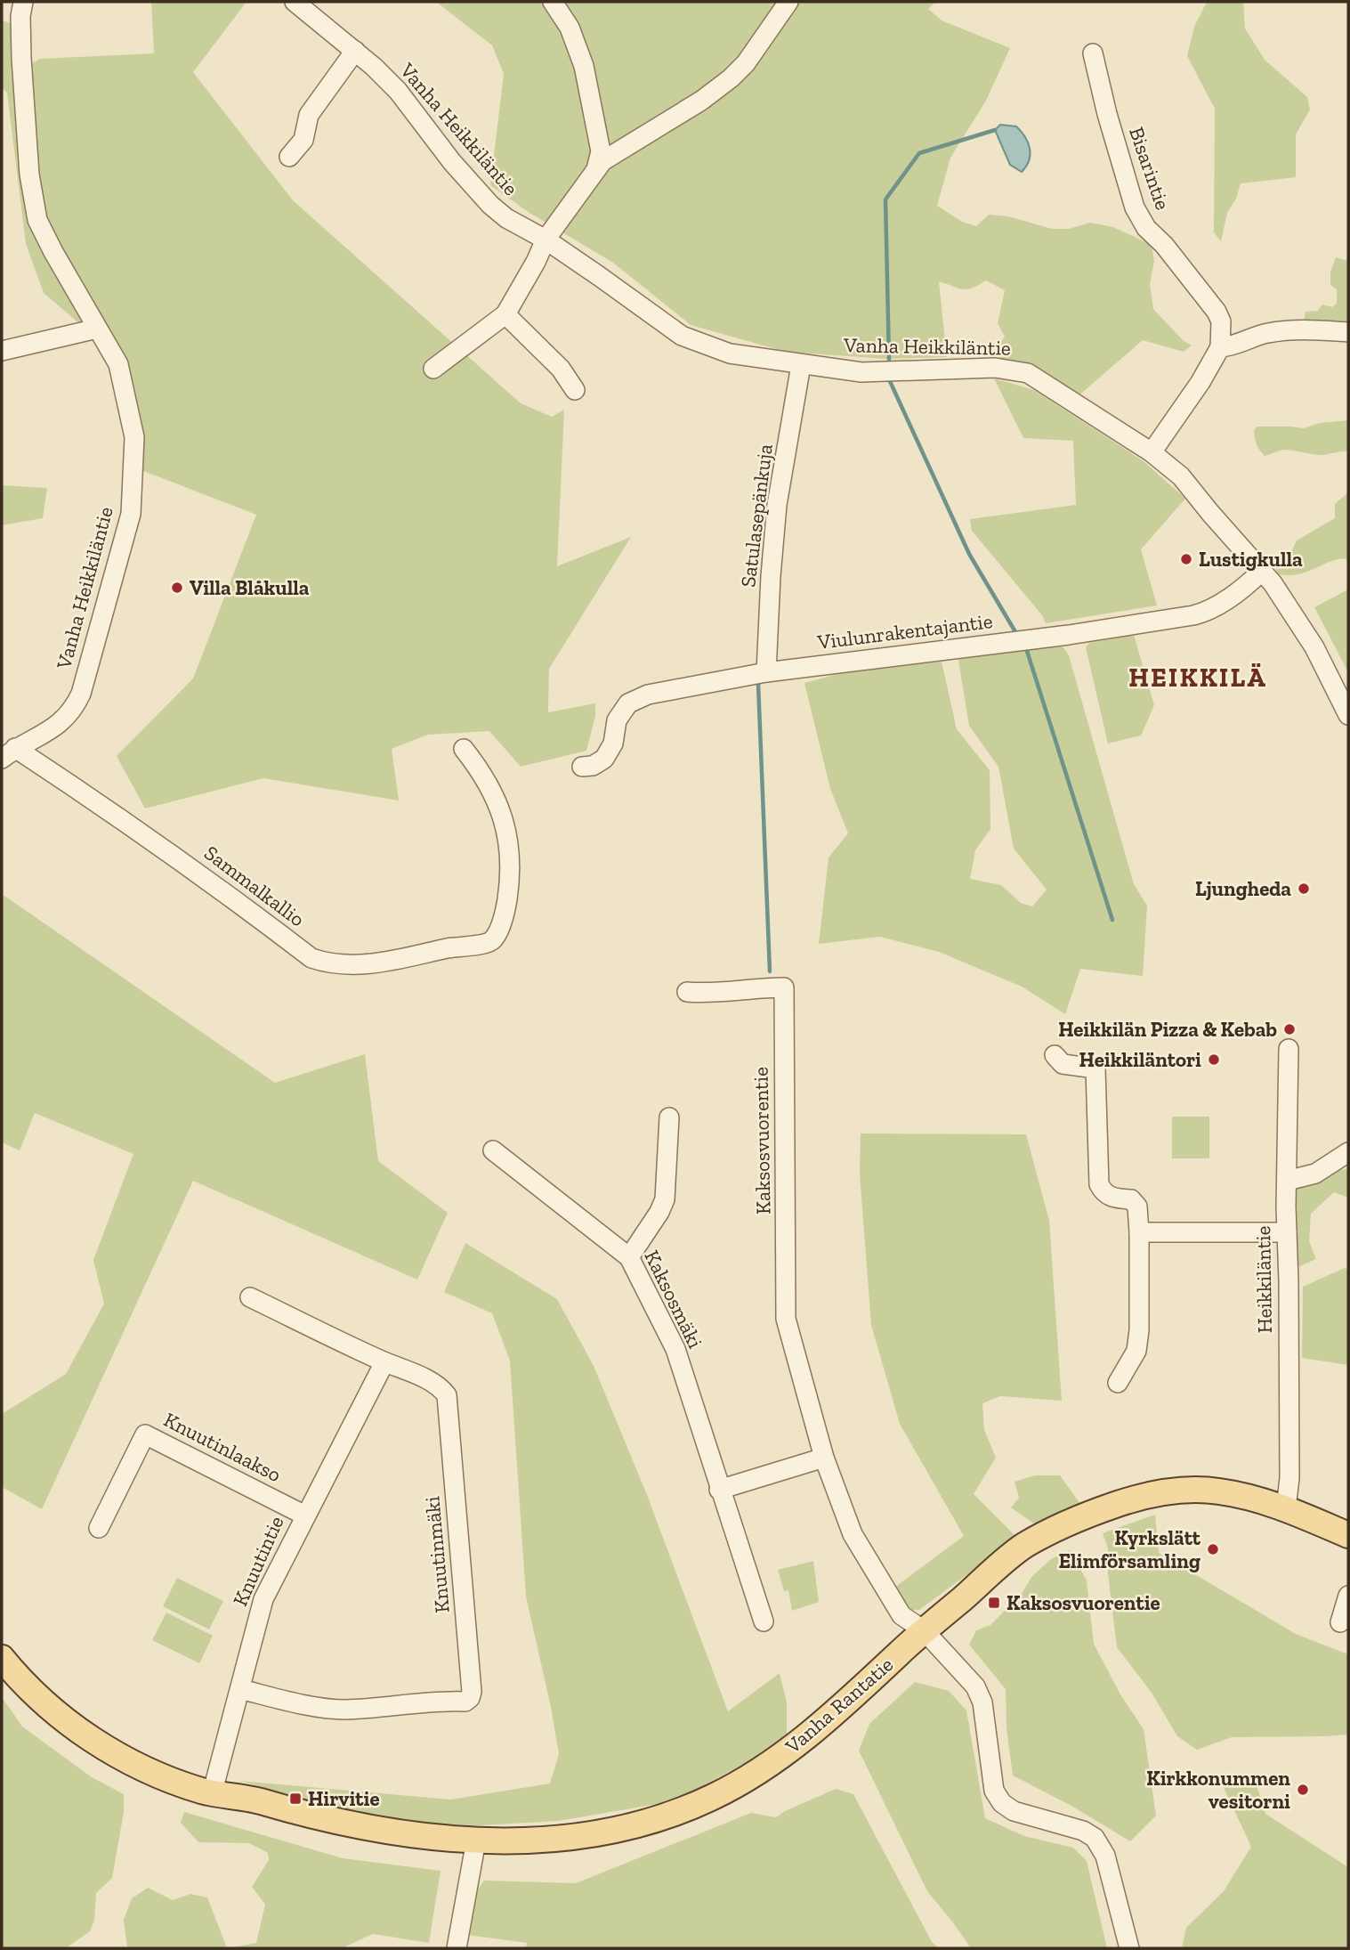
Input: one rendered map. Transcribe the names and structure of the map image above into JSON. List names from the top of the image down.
{
  "streets": {
    "main road": ["Vanha Rantatie"],
    "street": [
      "Vanha Heikkiläntie",
      "Bisarintie",
      "Satulasepänkuja",
      "Viulunrakentajantie",
      "Sammalkallio",
      "Kaksosvuorentie",
      "Heikkiläntie",
      "Kaksosmäki",
      "Knuutinlaakso",
      "Knuutinmäki",
      "Knuutintie"
    ]
  },
  "crossings": [
    ["Vanha Heikkiläntie", "Satulasepänkuja"],
    ["Vanha Heikkiläntie", "Viulunrakentajantie"],
    ["Vanha Heikkiläntie", "Sammalkallio"],
    ["Satulasepänkuja", "Viulunrakentajantie"],
    ["Kaksosvuorentie", "Vanha Rantatie"],
    ["Heikkiläntie", "Vanha Rantatie"],
    ["Knuutinlaakso", "Knuutintie"],
    ["Knuutinmäki", "Knuutintie"],
    ["Knuutintie", "Vanha Rantatie"]
  ],
  "districts": ["HEIKKILÄ"],
  "places": {
    "other": [
      "Lustigkulla",
      "Villa Blåkulla",
      "Ljungheda",
      "Heikkilän Pizza & Kebab",
      "Heikkiläntori",
      "Kyrkslätt Elimförsamling",
      "Kirkkonummen vesitorni"
    ],
    "transit": ["Kaksosvuorentie", "Hirvitie"]
  }
}
